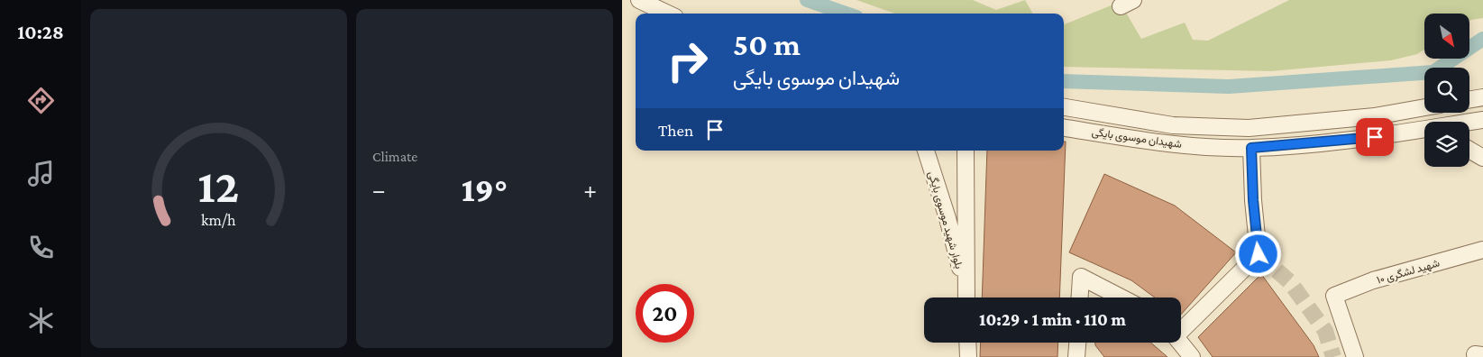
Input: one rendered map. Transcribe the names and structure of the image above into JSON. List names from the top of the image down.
{
  "streets": {
    "street": ["شهیدان موسوی بایگی", "بلوار شهید موسوی بایگی", "شهید لشگری ۱۰"]
  },
  "north": "bottom right",
  "page": {
    "tabs": "10:28",
    "tile": "Climate",
    "turn": ["50 m", "شهیدان موسوی بایگی"],
    "then": "Then",
    "heat": ["−", "19°", "+"],
    "limit": "20",
    "trip": "10:29 · 1 min · 110 m",
    "gauge": ["12", "km/h"]
  }
}
